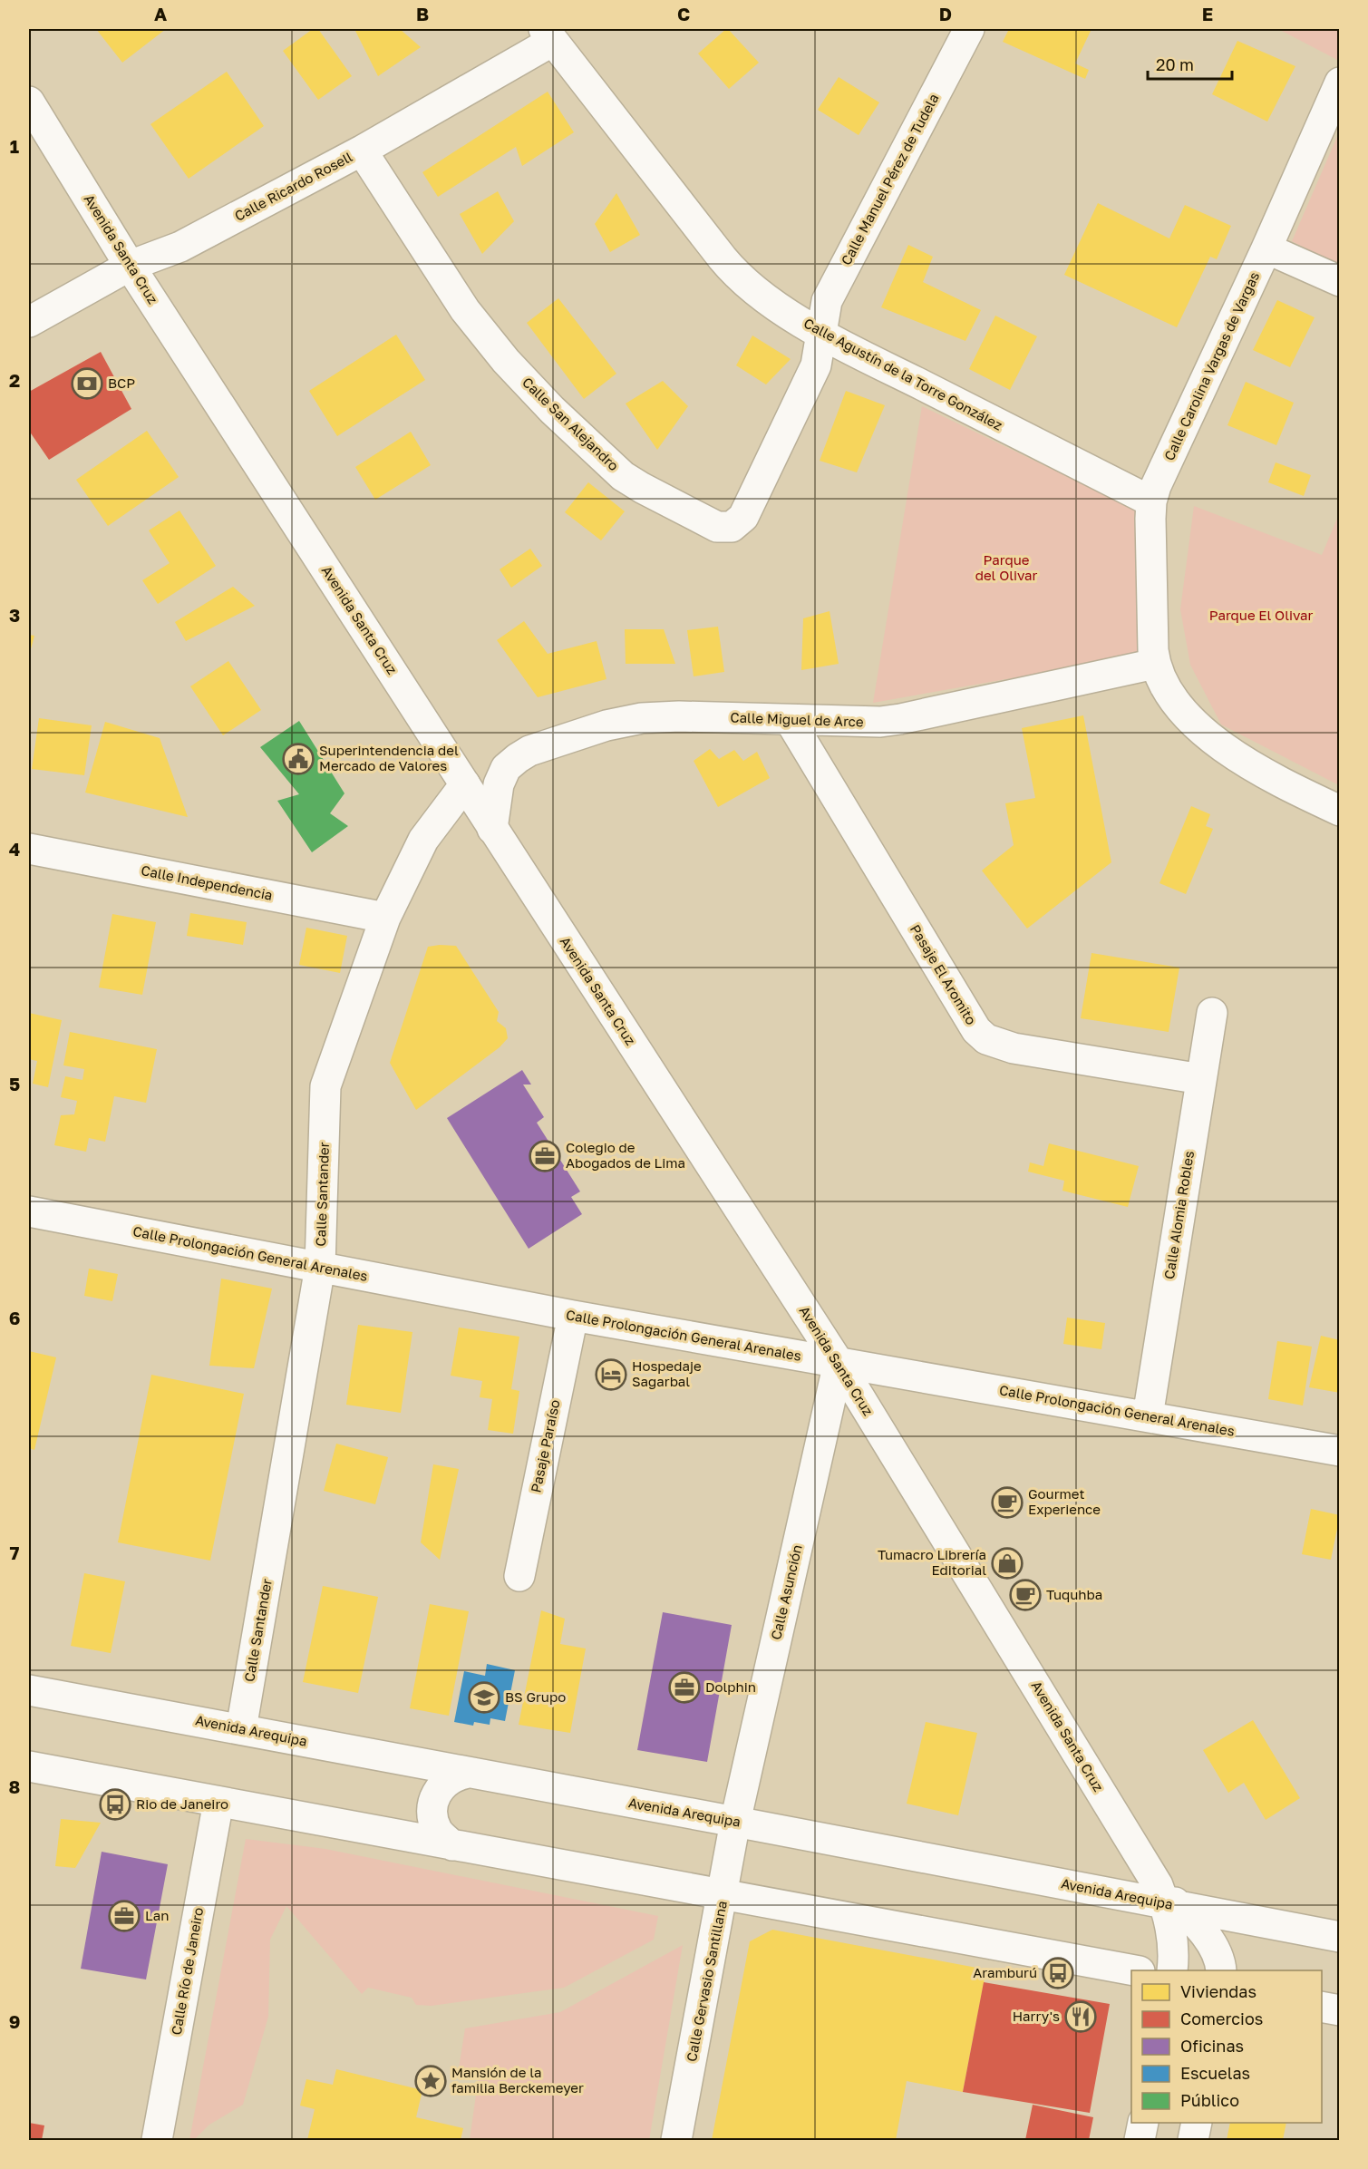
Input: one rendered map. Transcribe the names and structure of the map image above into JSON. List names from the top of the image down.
{
  "streets": {
    "street": [
      "Calle Manuel Pérez de Tudela",
      "Calle Ricardo Rosell",
      "Avenida Santa Cruz",
      "Calle Carolina Vargas de Vargas",
      "Calle Agustín de la Torre González",
      "Calle San Alejandro",
      "Calle Miguel de Arce",
      "Calle Independencia",
      "Pasaje El Aromito",
      "Calle Santander",
      "Calle Alomia Robles",
      "Calle Prolongación General Arenales",
      "Pasaje Paraíso",
      "Calle Asunción",
      "Avenida Arequipa",
      "Calle Río de Janeiro",
      "Calle Gervasio Santillana"
    ]
  },
  "crossings": [
    ["Calle Manuel Pérez de Tudela", "Calle Agustín de la Torre González"],
    ["Calle Manuel Pérez de Tudela", "Calle San Alejandro"],
    ["Calle Ricardo Rosell", "Avenida Santa Cruz"],
    ["Calle Ricardo Rosell", "Calle Agustín de la Torre González"],
    ["Calle Ricardo Rosell", "Calle San Alejandro"],
    ["Avenida Santa Cruz", "Calle Miguel de Arce"],
    ["Avenida Santa Cruz", "Calle Santander"],
    ["Avenida Santa Cruz", "Calle Prolongación General Arenales"],
    ["Avenida Santa Cruz", "Calle Asunción"],
    ["Avenida Santa Cruz", "Avenida Arequipa"],
    ["Calle Carolina Vargas de Vargas", "Calle Agustín de la Torre González"],
    ["Calle Carolina Vargas de Vargas", "Calle Miguel de Arce"],
    ["Calle Agustín de la Torre González", "Calle San Alejandro"],
    ["Calle Miguel de Arce", "Pasaje El Aromito"],
    ["Calle Independencia", "Calle Santander"],
    ["Pasaje El Aromito", "Calle Alomia Robles"],
    ["Calle Santander", "Calle Prolongación General Arenales"],
    ["Calle Santander", "Avenida Arequipa"],
    ["Calle Alomia Robles", "Calle Prolongación General Arenales"],
    ["Calle Prolongación General Arenales", "Pasaje Paraíso"],
    ["Calle Prolongación General Arenales", "Calle Asunción"],
    ["Calle Asunción", "Avenida Arequipa"],
    ["Calle Asunción", "Calle Gervasio Santillana"],
    ["Avenida Arequipa", "Calle Gervasio Santillana"]
  ],
  "parks": ["Parque del Olivar", "Parque El Olivar"],
  "places": {
    "bank": ["BCP"],
    "public building": ["Superintendencia del Mercado de Valores"],
    "office": ["Colegio de Abogados de Lima", "Dolphin", "Lan"],
    "hotel": ["Hospedaje Sagarbal"],
    "cafe": ["Gourmet Experience", "Tuquhba"],
    "shop": ["Tumacro Librería Editorial"],
    "school or university": ["BS Grupo"],
    "bus stop": ["Rio de Janeiro", "Aramburú"],
    "restaurant": ["Harry's"],
    "place": ["Mansión de la familia Berckemeyer"]
  },
  "legend": [
    "Viviendas",
    "Comercios",
    "Oficinas",
    "Escuelas",
    "Público"
  ],
  "scale_bar": "20 m",
  "grid": {
    "columns": [
      "A",
      "B",
      "C",
      "D",
      "E"
    ],
    "rows": [
      "1",
      "2",
      "3",
      "4",
      "5",
      "6",
      "7",
      "8",
      "9"
    ]
  }
}
